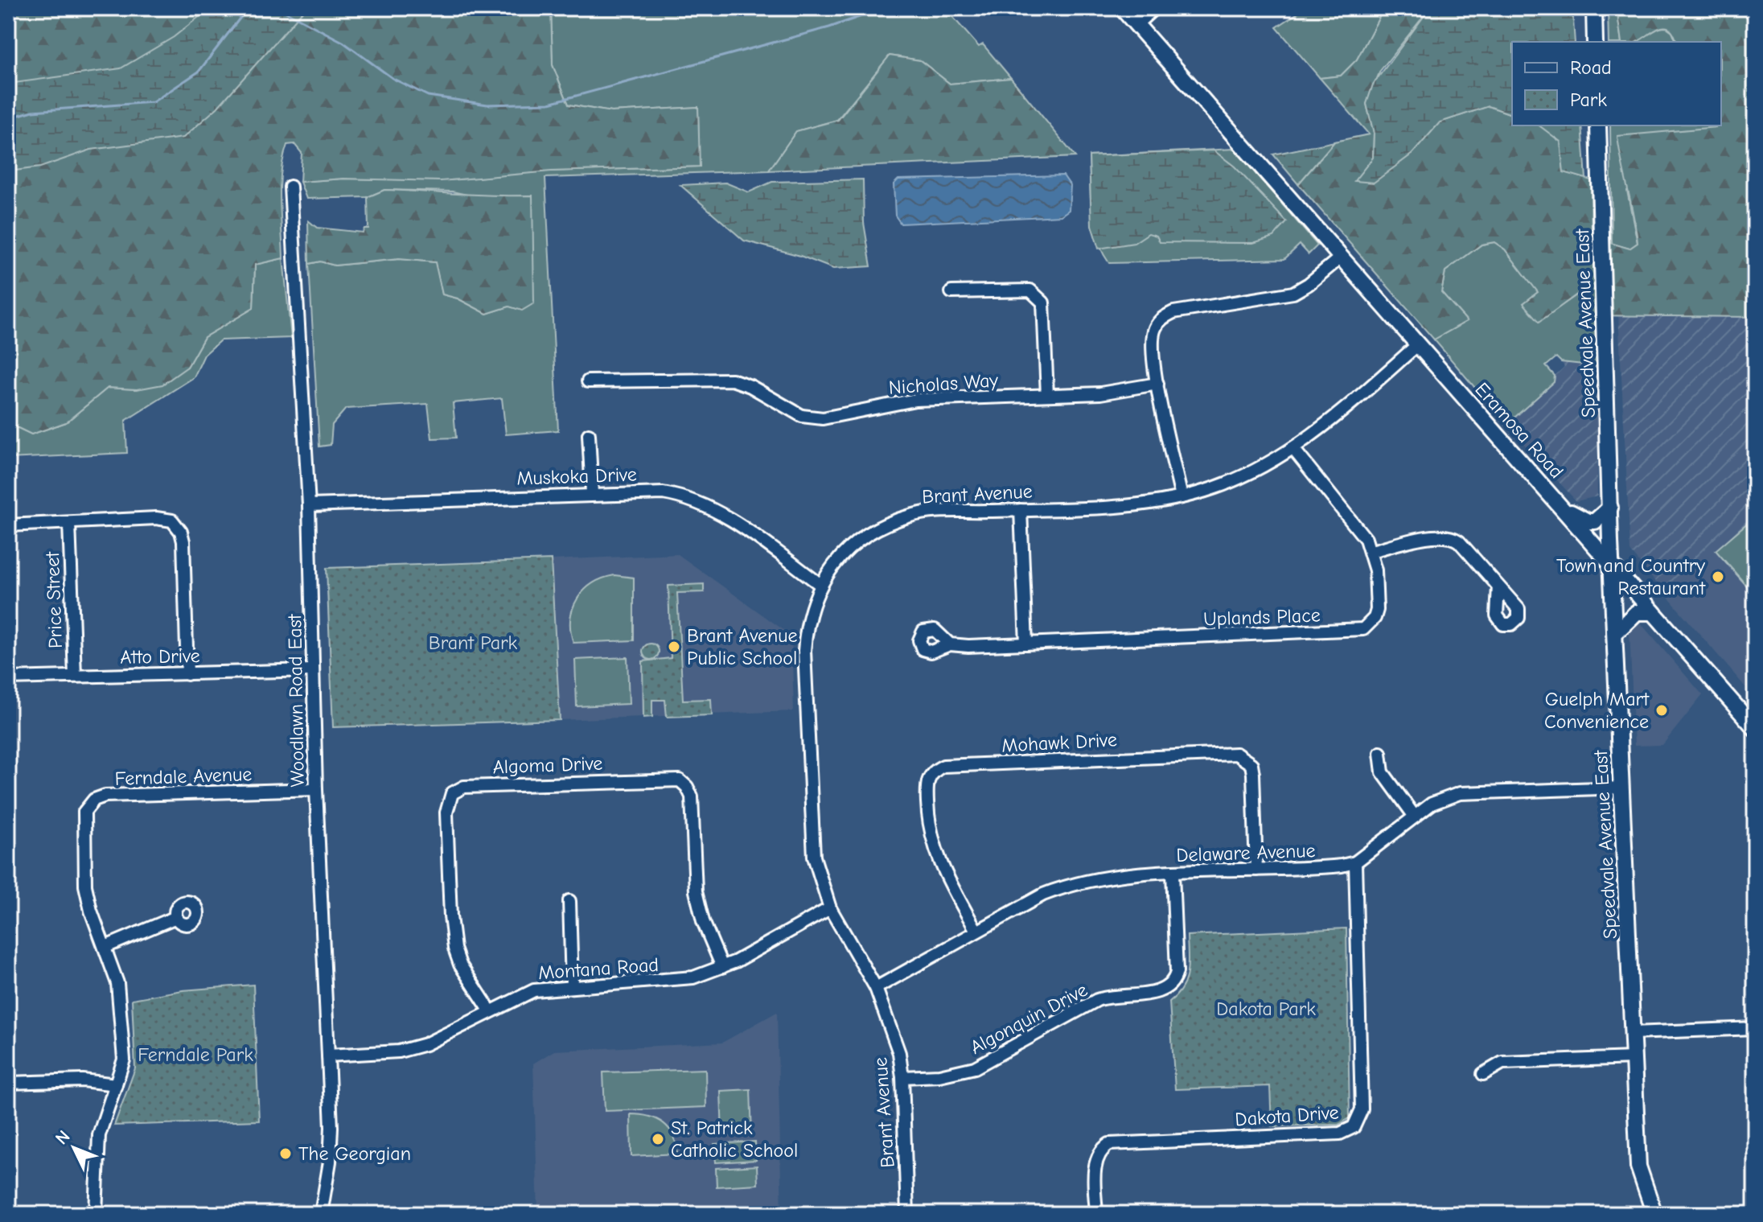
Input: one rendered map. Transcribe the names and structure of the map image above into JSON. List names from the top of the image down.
{
  "streets": {
    "main road": ["Speedvale Avenue East", "Eramosa Road"],
    "street": [
      "Nicholas Way",
      "Muskoka Drive",
      "Brant Avenue",
      "Price Street",
      "Uplands Place",
      "Atto Drive",
      "Woodlawn Road East",
      "Mohawk Drive",
      "Algoma Drive",
      "Ferndale Avenue",
      "Delaware Avenue",
      "Montana Road",
      "Algonquin Drive",
      "Dakota Drive"
    ]
  },
  "crossings": [
    ["Speedvale Avenue East", "Eramosa Road"],
    ["Speedvale Avenue East", "Delaware Avenue"],
    ["Eramosa Road", "Brant Avenue"],
    ["Muskoka Drive", "Brant Avenue"],
    ["Muskoka Drive", "Woodlawn Road East"],
    ["Brant Avenue", "Uplands Place"],
    ["Brant Avenue", "Delaware Avenue"],
    ["Brant Avenue", "Montana Road"],
    ["Brant Avenue", "Algonquin Drive"],
    ["Price Street", "Atto Drive"],
    ["Atto Drive", "Woodlawn Road East"],
    ["Woodlawn Road East", "Ferndale Avenue"],
    ["Woodlawn Road East", "Montana Road"],
    ["Mohawk Drive", "Delaware Avenue"],
    ["Algoma Drive", "Montana Road"],
    ["Delaware Avenue", "Algonquin Drive"],
    ["Delaware Avenue", "Dakota Drive"]
  ],
  "parks": ["Brant Park", "Dakota Park", "Ferndale Park"],
  "places": [
    "Town and Country Restaurant",
    "Brant Avenue Public School",
    "Guelph Mart Convenience",
    "St. Patrick Catholic School",
    "The Georgian"
  ],
  "legend": ["Road", "Park"],
  "north": "top left"
}
